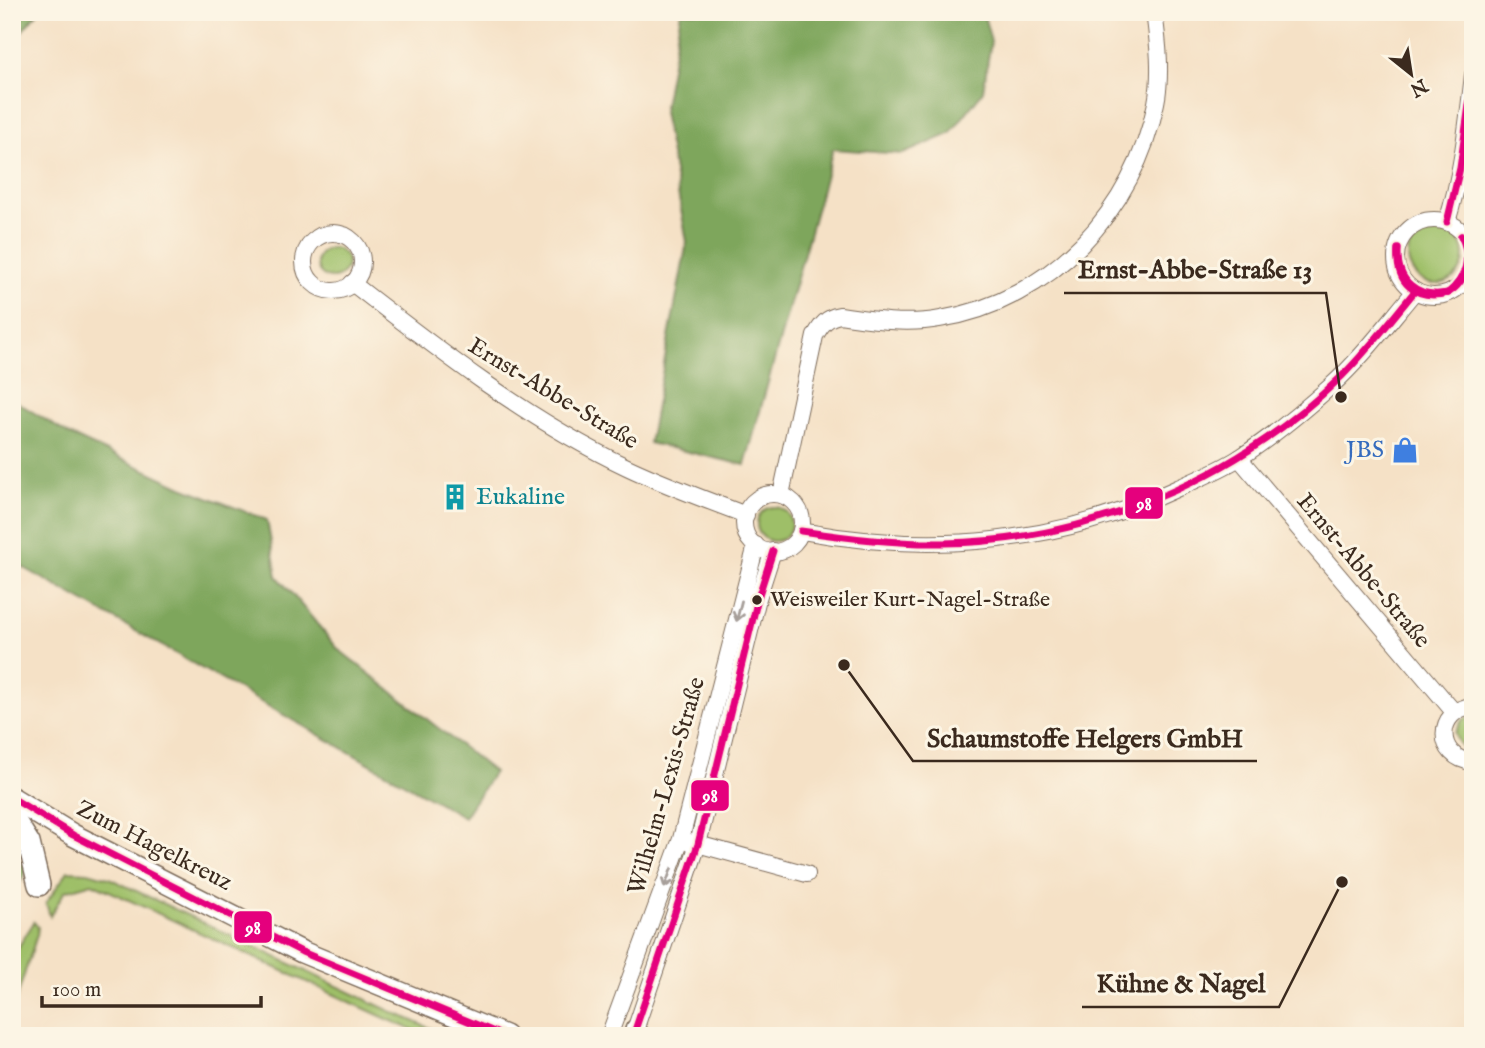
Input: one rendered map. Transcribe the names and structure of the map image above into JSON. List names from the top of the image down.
{
  "streets": {
    "main road": ["Zum Hagelkreuz"],
    "street": ["Ernst-Abbe-Straße", "Wilhelm-Lexis-Straße"]
  },
  "crossings": [
    ["Ernst-Abbe-Straße", "Wilhelm-Lexis-Straße"]
  ],
  "places": {
    "other": [
      "Ernst-Abbe-Straße 13",
      "Weisweiler Kurt-Nagel-Straße",
      "Schaumstoffe Helgers GmbH",
      "Kühne & Nagel"
    ],
    "shop": ["JBS"],
    "building": ["Eukaline"]
  },
  "lines": ["transit line 98"],
  "scale_bar": "100 m",
  "north": "bottom right"
}
